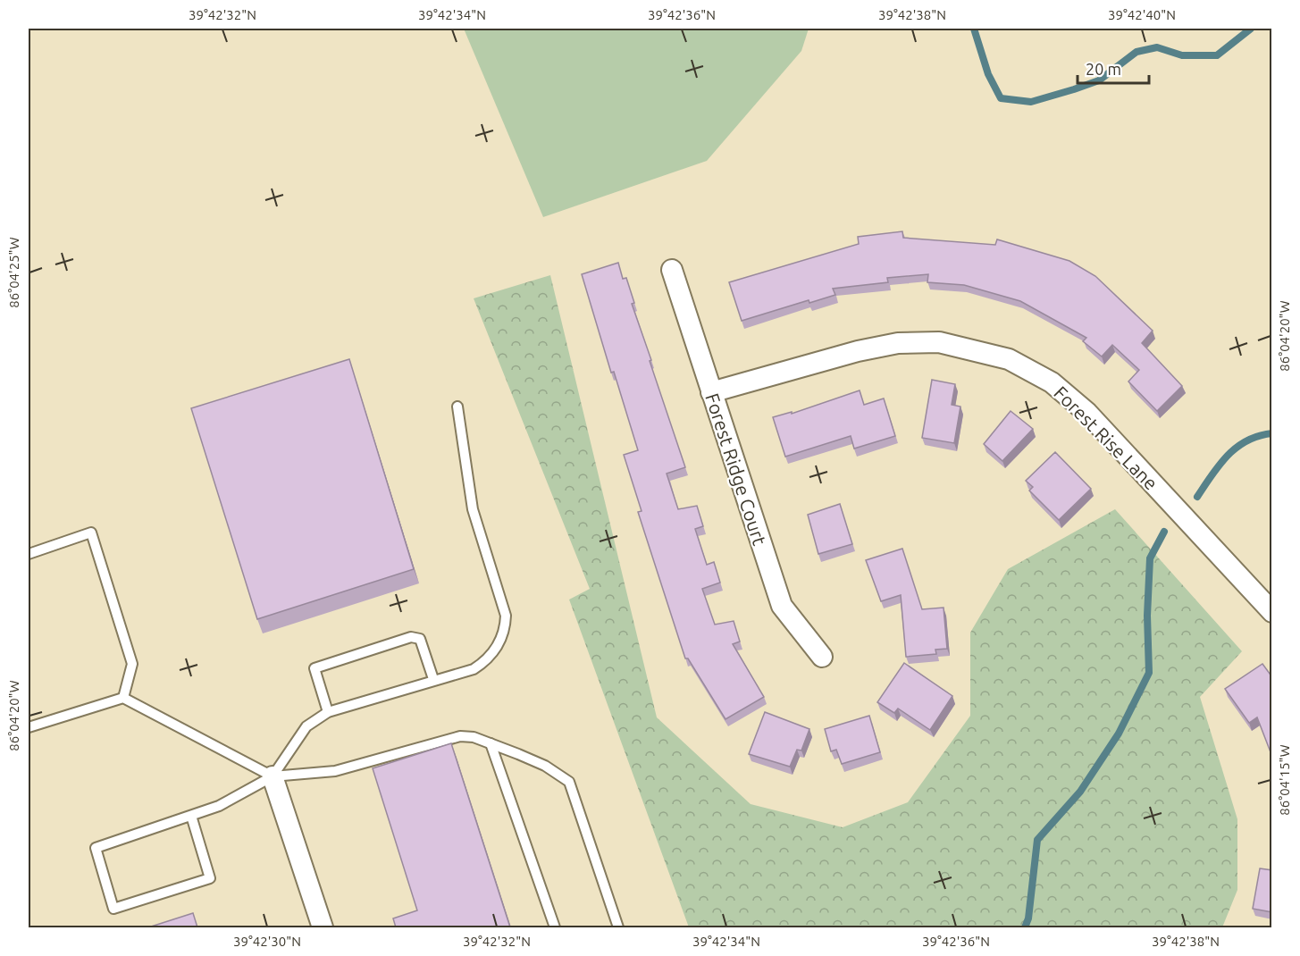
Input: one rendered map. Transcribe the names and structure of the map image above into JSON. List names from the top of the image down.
{
  "streets": {
    "street": ["Forest Rise Lane", "Forest Ridge Court"]
  },
  "crossings": [
    ["Forest Rise Lane", "Forest Ridge Court"]
  ],
  "scale_bar": "20 m",
  "coordinates": [
    "39°42'32\"N",
    "39°42'34\"N",
    "39°42'36\"N",
    "39°42'38\"N",
    "39°42'40\"N",
    "86°04'25\"W",
    "86°04'20\"W",
    "86°04'15\"W",
    "39°42'30\"N"
  ]
}
